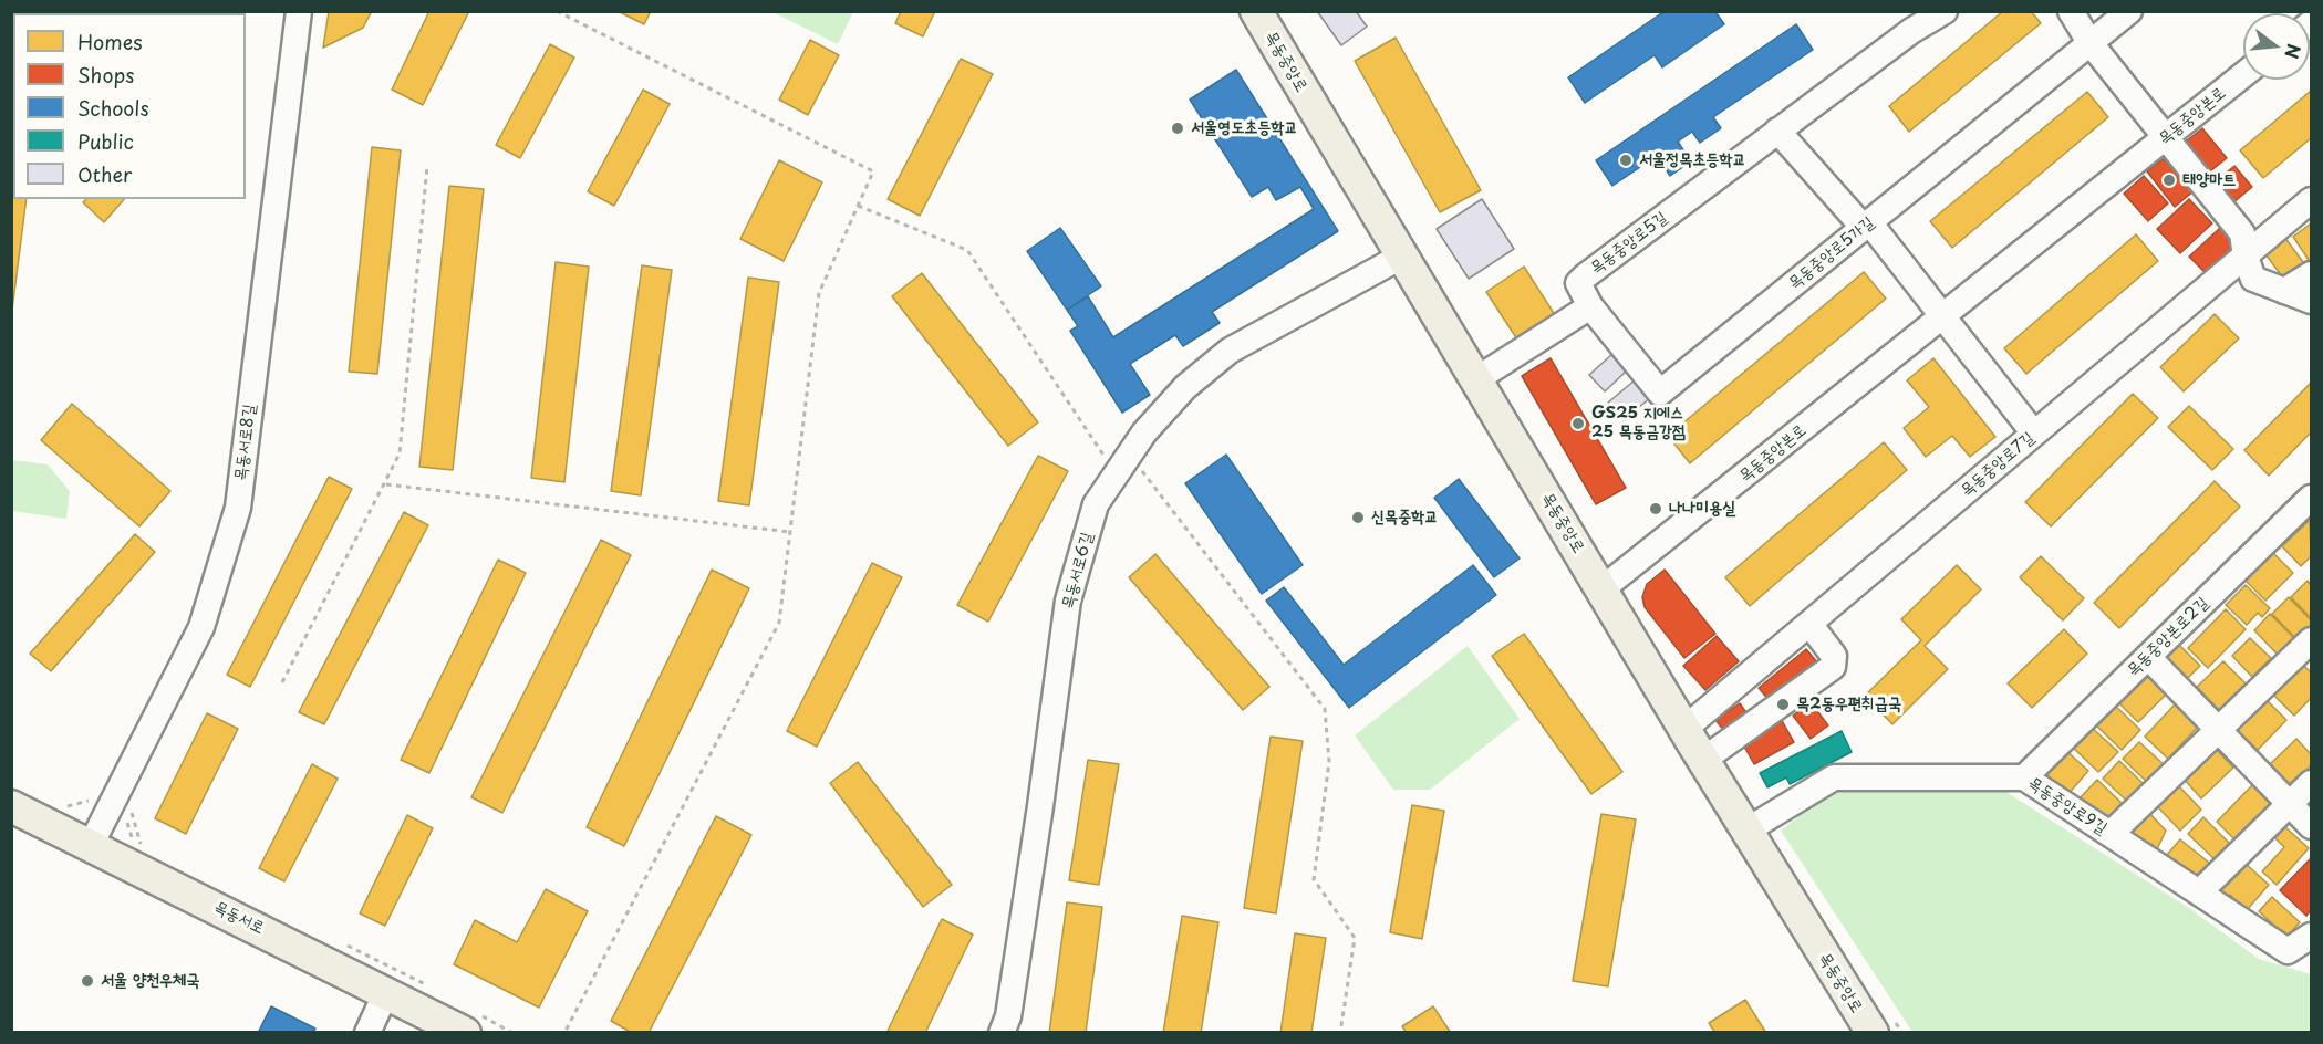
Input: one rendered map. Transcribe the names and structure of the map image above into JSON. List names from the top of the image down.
{
  "streets": {
    "main road": ["목동중앙로", "목동서로"],
    "street": [
      "목동중앙본로",
      "목동중앙로5길",
      "목동중앙로5가길",
      "목동서로8길",
      "목동중앙로7길",
      "목동서로6길",
      "목동중앙본로2길",
      "목동중앙로9길"
    ]
  },
  "crossings": [
    ["목동중앙로", "목동중앙본로"],
    ["목동중앙로", "목동중앙로7길"],
    ["목동중앙로", "목동서로6길"],
    ["목동중앙로", "목동중앙로9길"],
    ["목동중앙로5길", "목동중앙로5가길"],
    ["목동서로8길", "목동서로"],
    ["목동중앙본로2길", "목동중앙로9길"]
  ],
  "places": [
    "서울영도초등학교",
    "서울정목초등학교",
    "태양마트",
    "GS25 지에스 25 목동금강점",
    "나나미용실",
    "신목중학교",
    "목2동우편취급국",
    "서울 양천우체국"
  ],
  "legend": [
    "Homes",
    "Shops",
    "Schools",
    "Public",
    "Other"
  ],
  "north": "right"
}
